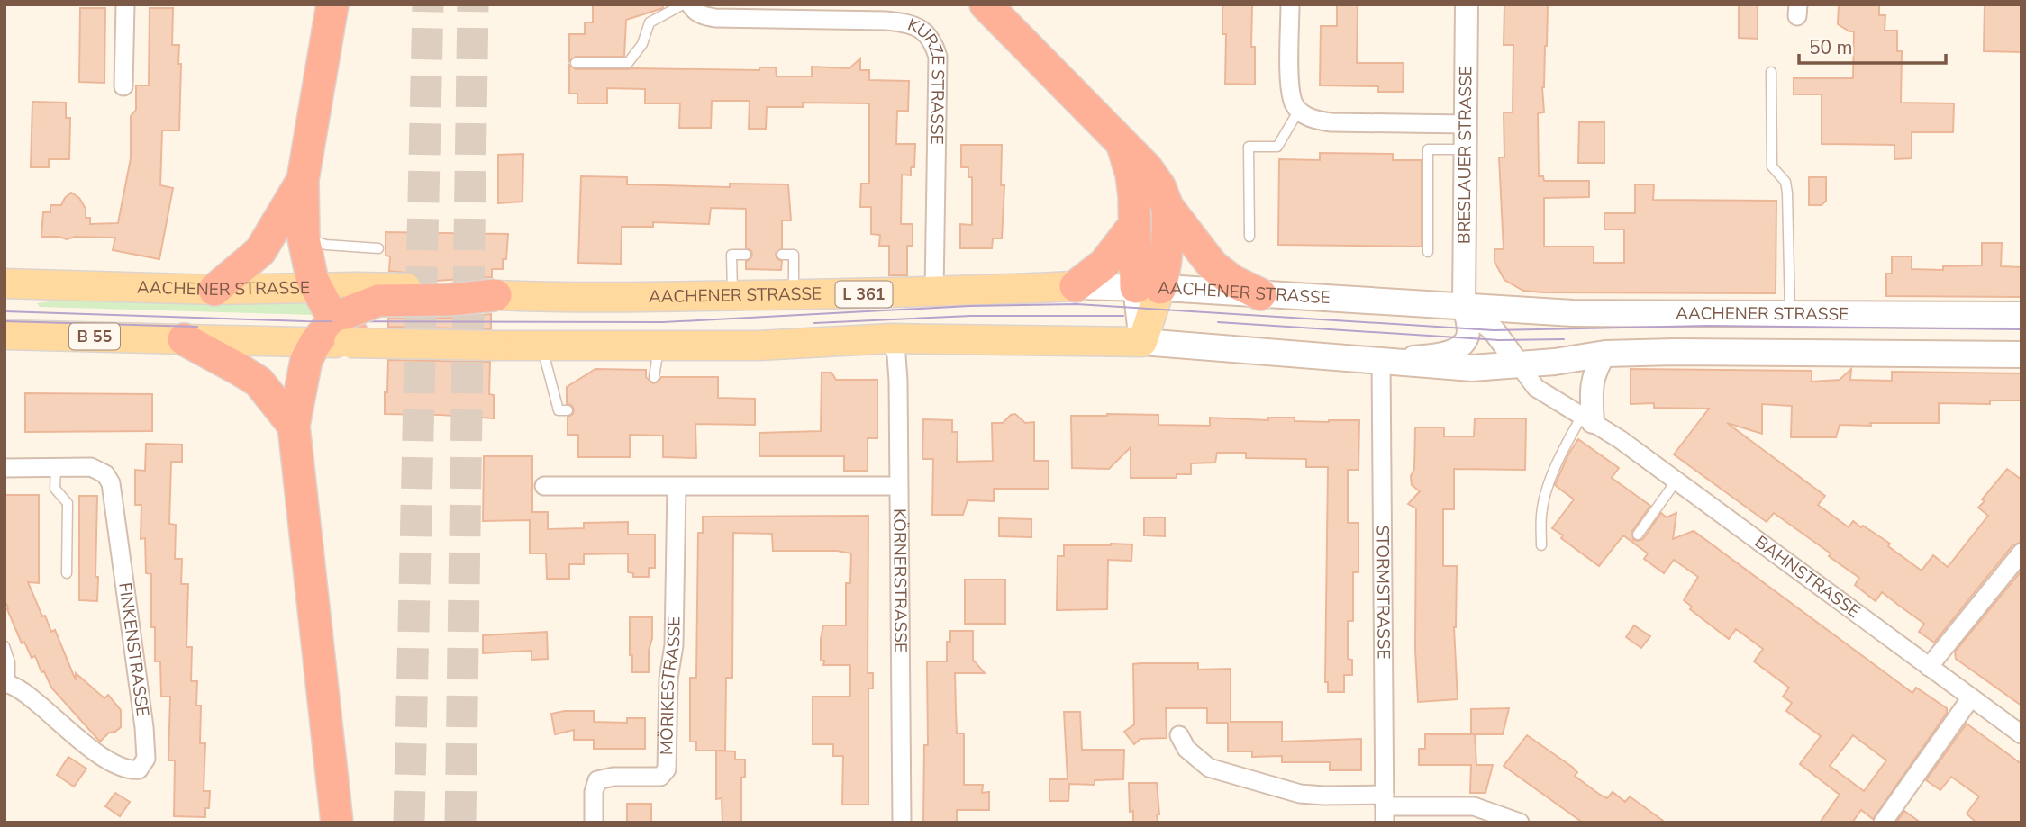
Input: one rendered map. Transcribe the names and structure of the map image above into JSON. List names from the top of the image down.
{
  "streets": {
    "main road": ["AACHENER STRASSE", "L 361", "B 55"],
    "street": [
      "KURZE STRASSE",
      "BRESLAUER STRASSE",
      "BAHNSTRASSE",
      "KÖRNERSTRASSE",
      "STORMSTRASSE",
      "FINKENSTRASSE",
      "MÖRIKESTRASSE"
    ]
  },
  "crossings": [
    ["KURZE STRASSE", "AACHENER STRASSE"],
    ["BRESLAUER STRASSE", "AACHENER STRASSE"]
  ],
  "scale_bar": "50 m"
}
